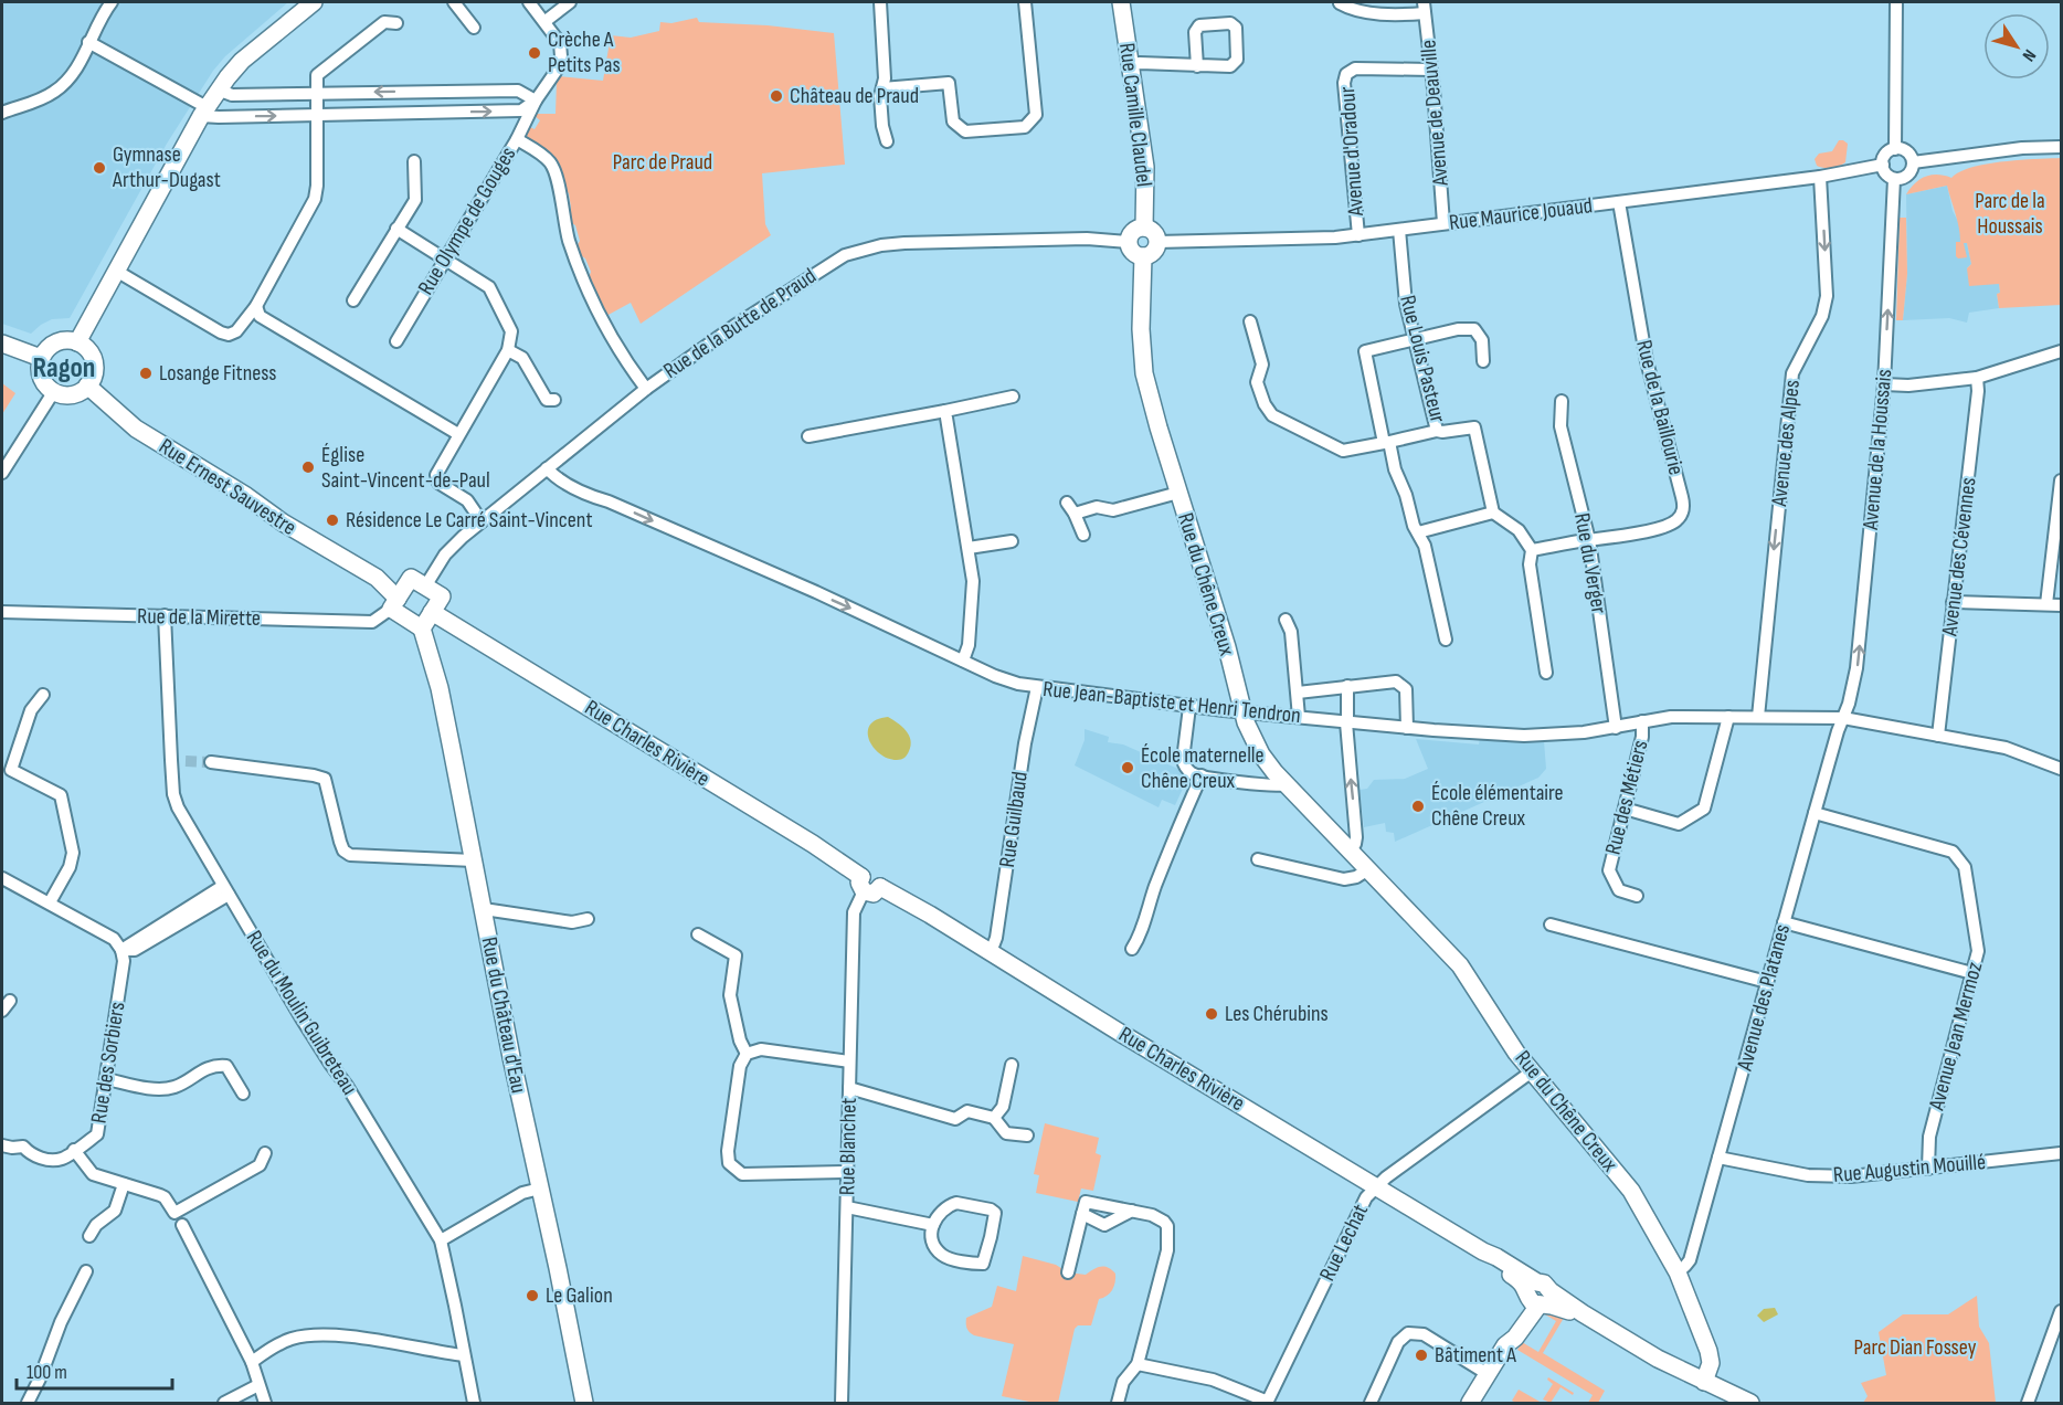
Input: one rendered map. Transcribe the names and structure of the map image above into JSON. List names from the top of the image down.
{
  "streets": {
    "street": [
      "Avenue de Deauville",
      "Rue Camille Claudel",
      "Avenue d'Oradour",
      "Rue Maurice Jouaud",
      "Rue Olympe de Gouges",
      "Rue de la Butte de Praud",
      "Rue Louis Pasteur",
      "Rue de la Baillourie",
      "Avenue des Alpes",
      "Avenue de la Houssais",
      "Rue Ernest Sauvestre",
      "Avenue des Cévennes",
      "Rue du Verger",
      "Rue du Chêne Creux",
      "Rue de la Mirette",
      "Rue Jean-Baptiste et Henri Tendron",
      "Rue Charles Rivière",
      "Rue des Métiers",
      "Rue Guilbaud",
      "Avenue des Platanes",
      "Rue du Moulin Guibreteau",
      "Rue du Château d'Eau",
      "Avenue Jean Mermoz",
      "Rue des Sorbiers",
      "Rue Blanchet",
      "Rue Augustin Mouillé",
      "Rue Lechat"
    ]
  },
  "crossings": [
    ["Avenue de Deauville", "Avenue d'Oradour"],
    ["Avenue de Deauville", "Rue Maurice Jouaud"],
    ["Rue Camille Claudel", "Rue Maurice Jouaud"],
    ["Rue Camille Claudel", "Rue de la Butte de Praud"],
    ["Rue Camille Claudel", "Rue du Chêne Creux"],
    ["Avenue d'Oradour", "Rue Maurice Jouaud"],
    ["Rue Maurice Jouaud", "Rue de la Butte de Praud"],
    ["Rue Maurice Jouaud", "Rue Louis Pasteur"],
    ["Rue Maurice Jouaud", "Rue de la Baillourie"],
    ["Rue Maurice Jouaud", "Avenue des Alpes"],
    ["Rue Maurice Jouaud", "Avenue de la Houssais"],
    ["Rue Maurice Jouaud", "Rue du Chêne Creux"],
    ["Rue de la Butte de Praud", "Rue du Chêne Creux"],
    ["Rue de la Butte de Praud", "Rue Jean-Baptiste et Henri Tendron"],
    ["Rue de la Baillourie", "Rue du Verger"],
    ["Avenue des Alpes", "Rue Jean-Baptiste et Henri Tendron"],
    ["Avenue de la Houssais", "Rue Jean-Baptiste et Henri Tendron"],
    ["Avenue de la Houssais", "Avenue des Platanes"],
    ["Rue Ernest Sauvestre", "Rue de la Mirette"],
    ["Rue Ernest Sauvestre", "Rue du Château d'Eau"],
    ["Avenue des Cévennes", "Rue Jean-Baptiste et Henri Tendron"],
    ["Rue du Verger", "Rue Jean-Baptiste et Henri Tendron"],
    ["Rue du Chêne Creux", "Rue Jean-Baptiste et Henri Tendron"],
    ["Rue du Chêne Creux", "Rue Charles Rivière"],
    ["Rue du Chêne Creux", "Avenue des Platanes"],
    ["Rue du Chêne Creux", "Rue Lechat"],
    ["Rue de la Mirette", "Rue du Moulin Guibreteau"],
    ["Rue Jean-Baptiste et Henri Tendron", "Rue des Métiers"],
    ["Rue Jean-Baptiste et Henri Tendron", "Rue Guilbaud"],
    ["Rue Jean-Baptiste et Henri Tendron", "Avenue des Platanes"],
    ["Rue Charles Rivière", "Rue Guilbaud"],
    ["Rue Charles Rivière", "Rue Blanchet"],
    ["Rue Charles Rivière", "Rue Lechat"],
    ["Avenue des Platanes", "Avenue Jean Mermoz"],
    ["Avenue des Platanes", "Rue Augustin Mouillé"],
    ["Avenue Jean Mermoz", "Rue Augustin Mouillé"]
  ],
  "one_way": ["Avenue des Alpes", "Avenue de la Houssais"],
  "districts": ["Ragon"],
  "parks": ["Parc de Praud", "Parc de la Houssais", "Parc Dian Fossey"],
  "places": [
    "Crèche A Petits Pas",
    "Château de Praud",
    "Gymnase Arthur-Dugast",
    "Losange Fitness",
    "Église Saint-Vincent-de-Paul",
    "Résidence Le Carré Saint-Vincent",
    "École maternelle Chêne Creux",
    "École élémentaire Chêne Creux",
    "Les Chérubins",
    "Le Galion",
    "Bâtiment A"
  ],
  "scale_bar": "100 m",
  "north": "bottom right"
}
